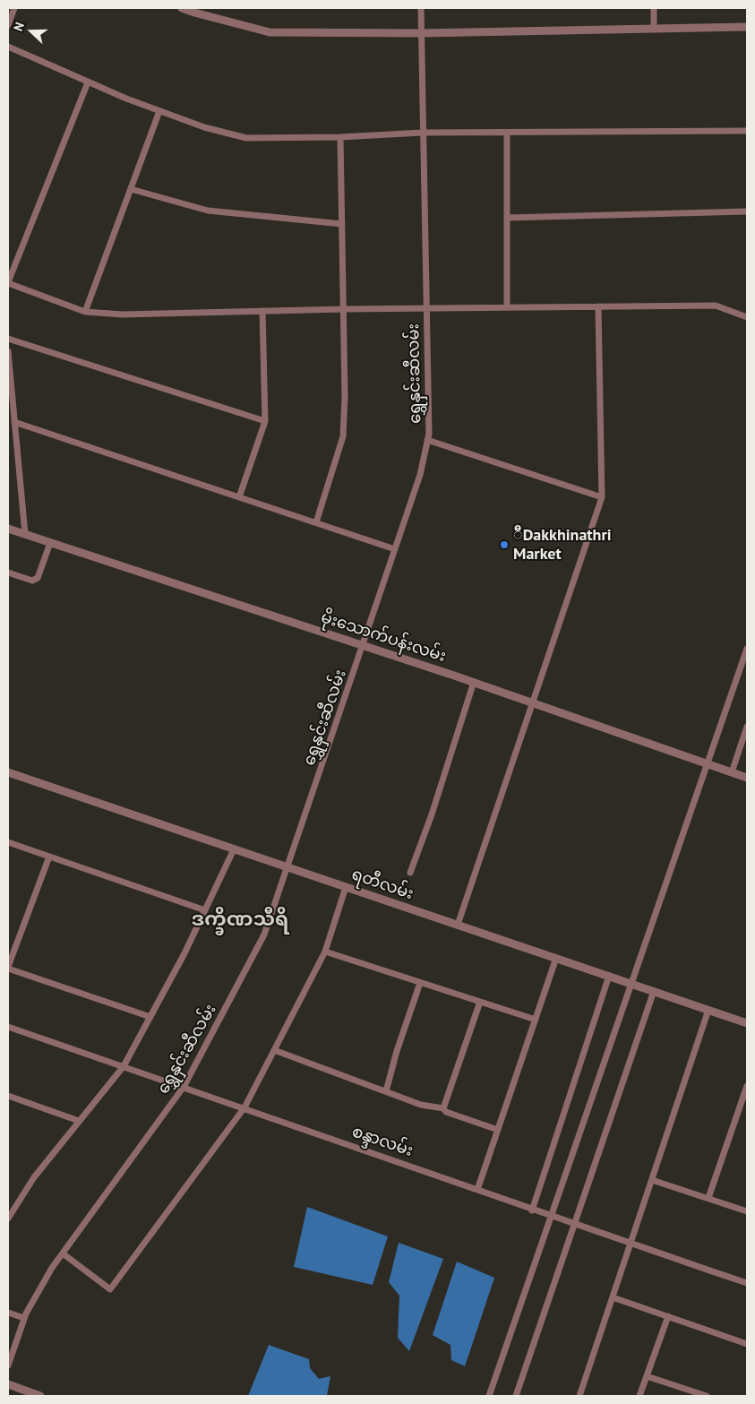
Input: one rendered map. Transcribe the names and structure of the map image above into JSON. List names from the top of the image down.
{
  "streets": {
    "street": [
      "ရွှေနှင်းဆီလမ်း",
      "မိုးသောက်ပန်းလမ်း",
      "ရတီလမ်း",
      "စန္ဒာလမ်း"
    ]
  },
  "crossings": [
    ["ရွှေနှင်းဆီလမ်း", "မိုးသောက်ပန်းလမ်း"],
    ["ရွှေနှင်းဆီလမ်း", "ရတီလမ်း"],
    ["ရွှေနှင်းဆီလမ်း", "စန္ဒာလမ်း"]
  ],
  "districts": ["ဒက္ခိဏသီရိ"],
  "places": ["ီDakkhinathri Market"],
  "north": "left"
}
